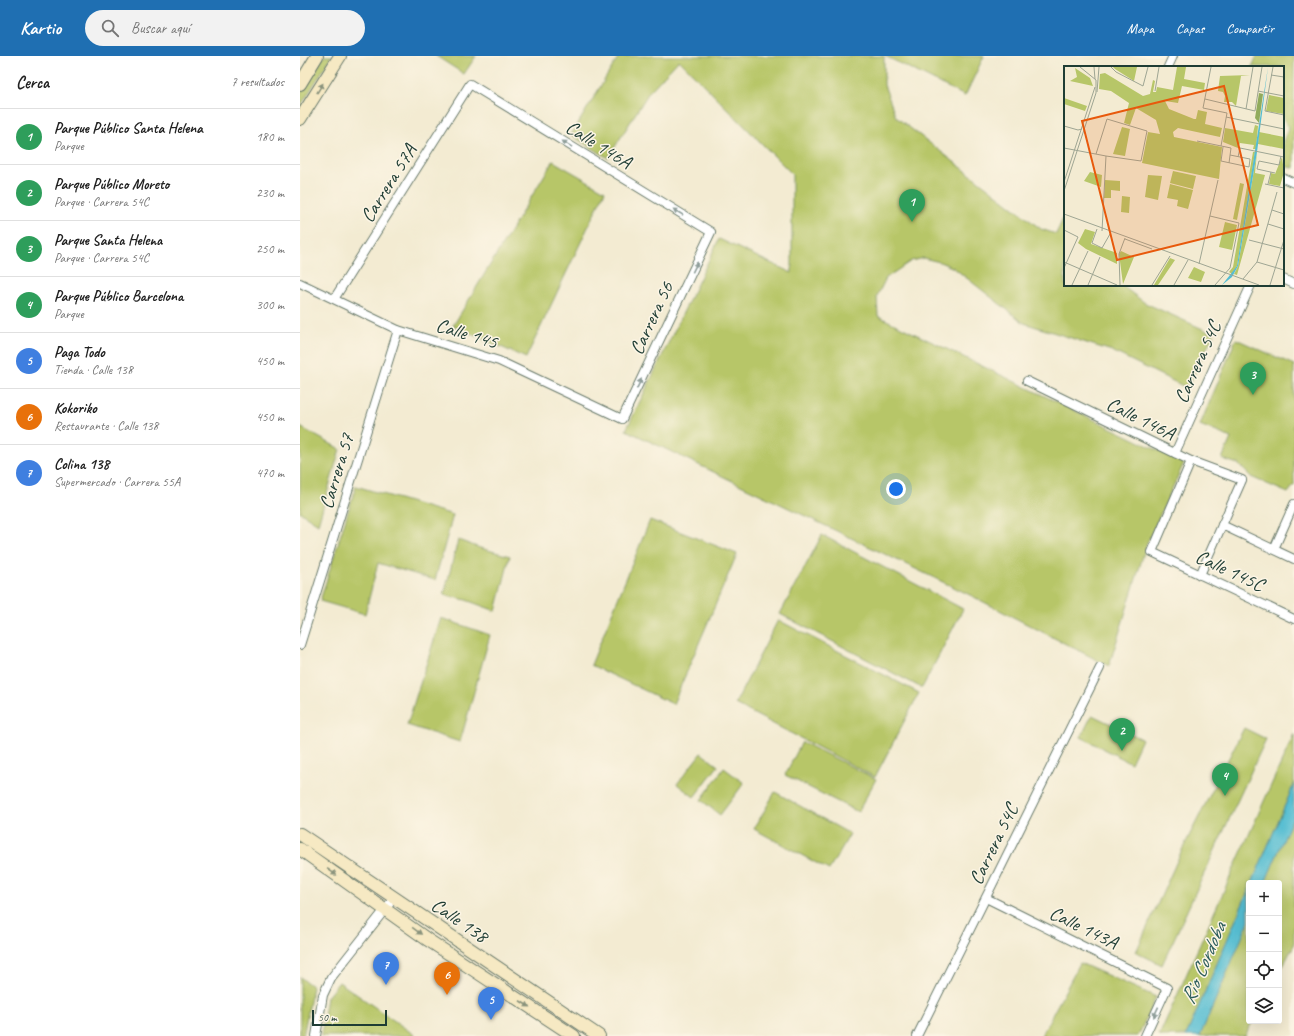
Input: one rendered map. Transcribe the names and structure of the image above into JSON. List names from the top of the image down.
{
  "streets": {
    "main road": ["Calle 138"],
    "street": [
      "Calle 146A",
      "Carrera 57A",
      "Carrera 56",
      "Calle 145",
      "Carrera 54C",
      "Carrera 57",
      "Calle 145C",
      "Calle 143A"
    ]
  },
  "crossings": [
    ["Calle 146A", "Carrera 57A"],
    ["Calle 146A", "Carrera 56"],
    ["Calle 146A", "Carrera 54C"],
    ["Calle 146A", "Calle 145C"],
    ["Carrera 57A", "Calle 145"],
    ["Carrera 56", "Calle 145"],
    ["Calle 145", "Carrera 57"],
    ["Carrera 54C", "Calle 143A"]
  ],
  "one_way": ["Calle 146A", "Carrera 56", "Calle 143A"],
  "water": ["Rio Cordoba"],
  "scale_bar": "50 m",
  "page": {
    "header": "Kartio",
    "search": "Buscar aquí",
    "nav": ["Mapa", "Capas", "Compartir"],
    "heading": ["Cerca", "7 resultados"],
    "list": [
      {
        "mark": "1",
        "name": "Parque Público Santa Helena",
        "note": "Parque",
        "value": "180 m"
      },
      {
        "mark": "2",
        "name": "Parque Público Moreto",
        "note": "Parque · Carrera 54C",
        "value": "230 m"
      },
      {
        "mark": "3",
        "name": "Parque Santa Helena",
        "note": "Parque · Carrera 54C",
        "value": "250 m"
      },
      {
        "mark": "4",
        "name": "Parque Público Barcelona",
        "note": "Parque",
        "value": "300 m"
      },
      {
        "mark": "5",
        "name": "Paga Todo",
        "note": "Tienda · Calle 138",
        "value": "450 m"
      },
      {
        "mark": "6",
        "name": "Kokoriko",
        "note": "Restaurante · Calle 138",
        "value": "450 m"
      },
      {
        "mark": "7",
        "name": "Colina 138",
        "note": "Supermercado · Carrera 55A",
        "value": "470 m"
      }
    ],
    "pins": [
      "1",
      "3",
      "2",
      "4",
      "7",
      "6",
      "5"
    ],
    "map_buttons": ["+", "−"],
    "scale": "50 m"
  }
}
